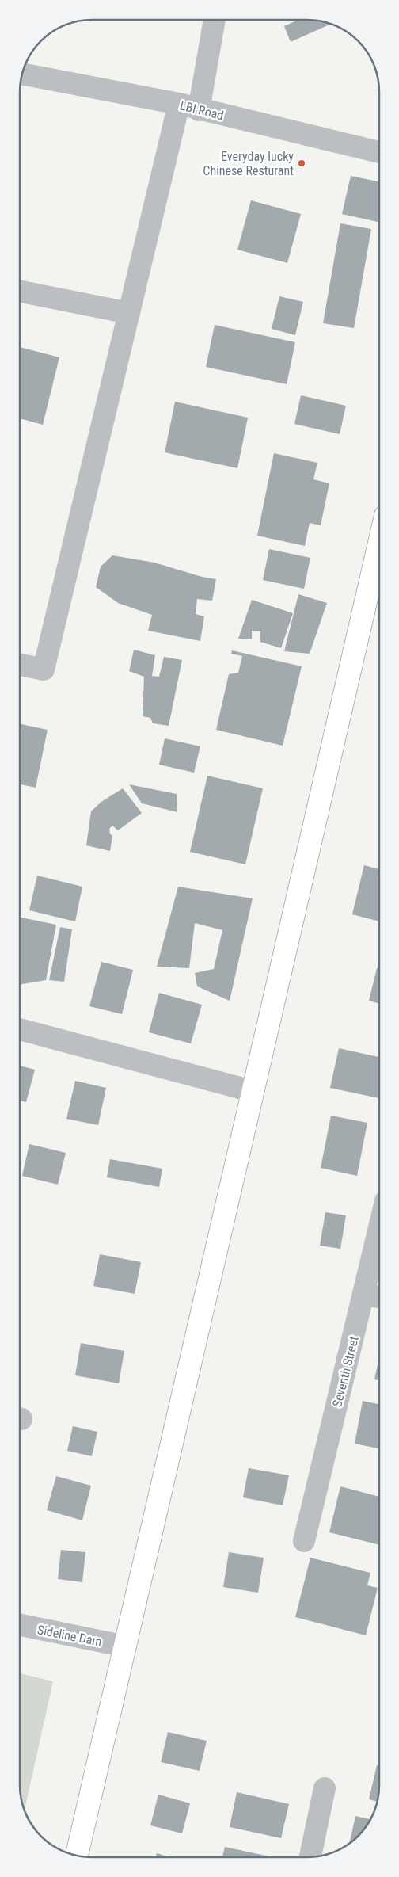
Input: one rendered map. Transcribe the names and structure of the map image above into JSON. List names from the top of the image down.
{
  "streets": {
    "street": ["LBI Road", "Seventh Street", "Sideline Dam"]
  },
  "places": ["Everyday lucky Chinese Resturant"]
}
